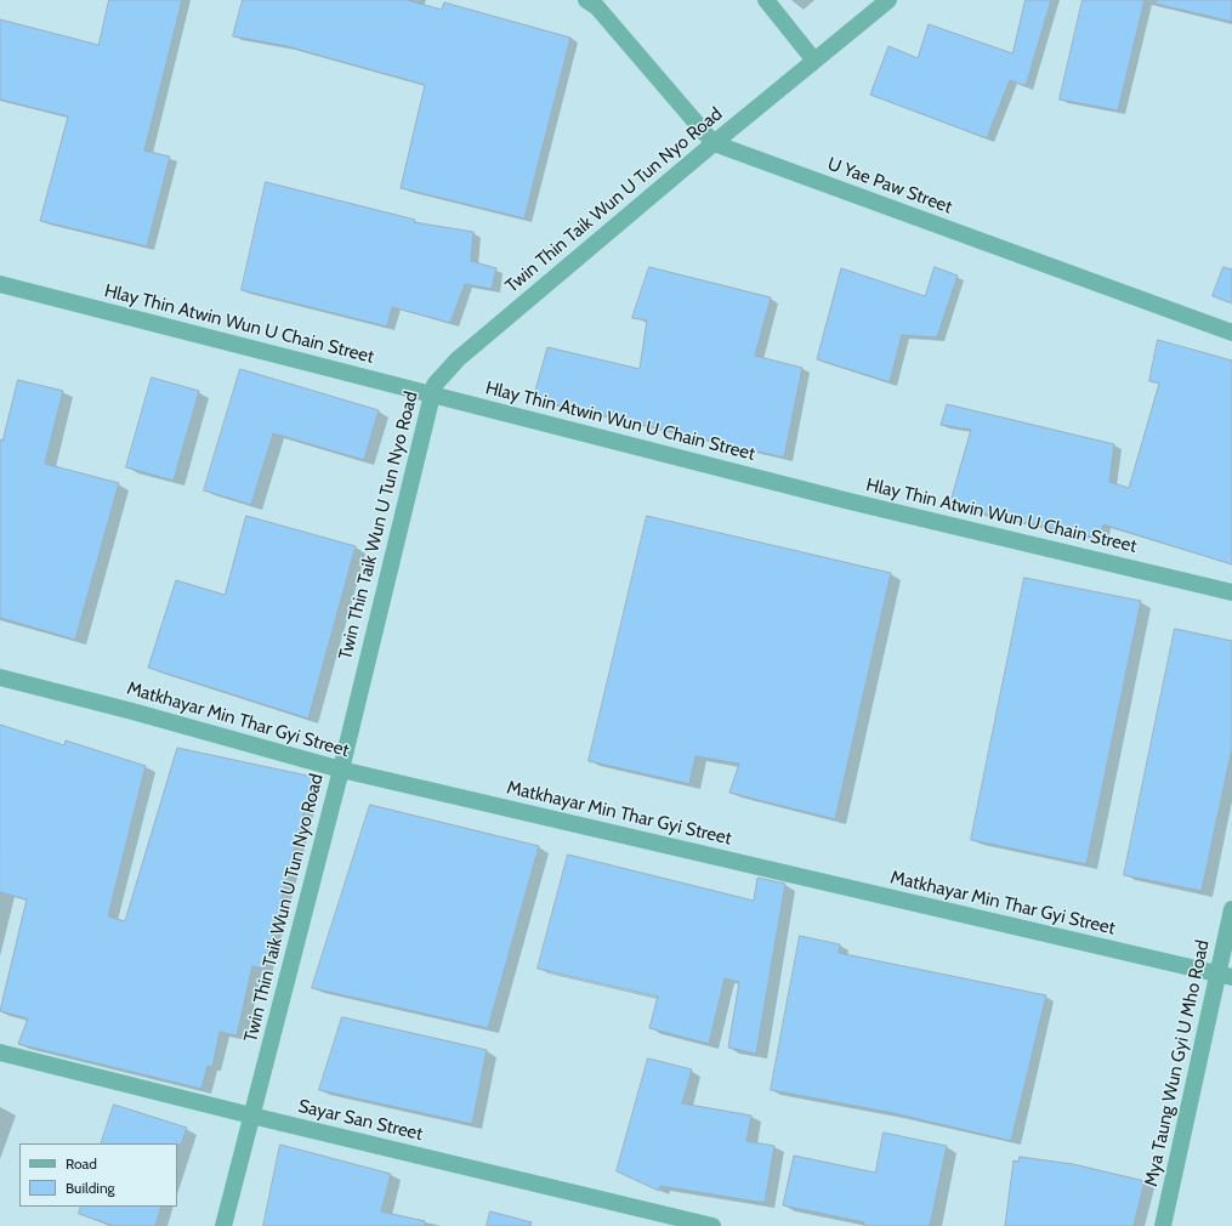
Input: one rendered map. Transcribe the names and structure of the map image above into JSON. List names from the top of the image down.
{
  "streets": {
    "street": [
      "U Yae Paw Street",
      "Twin Thin Taik Wun U Tun Nyo Road",
      "Hlay Thin Atwin Wun U Chain Street",
      "Matkhayar Min Thar Gyi Street",
      "Mya Taung Wun Gyi U Mho Road",
      "Sayar San Street"
    ]
  },
  "crossings": [
    ["U Yae Paw Street", "Twin Thin Taik Wun U Tun Nyo Road"],
    ["Twin Thin Taik Wun U Tun Nyo Road", "Hlay Thin Atwin Wun U Chain Street"],
    ["Twin Thin Taik Wun U Tun Nyo Road", "Matkhayar Min Thar Gyi Street"],
    ["Twin Thin Taik Wun U Tun Nyo Road", "Sayar San Street"],
    ["Matkhayar Min Thar Gyi Street", "Mya Taung Wun Gyi U Mho Road"]
  ],
  "legend": ["Road", "Building"]
}
